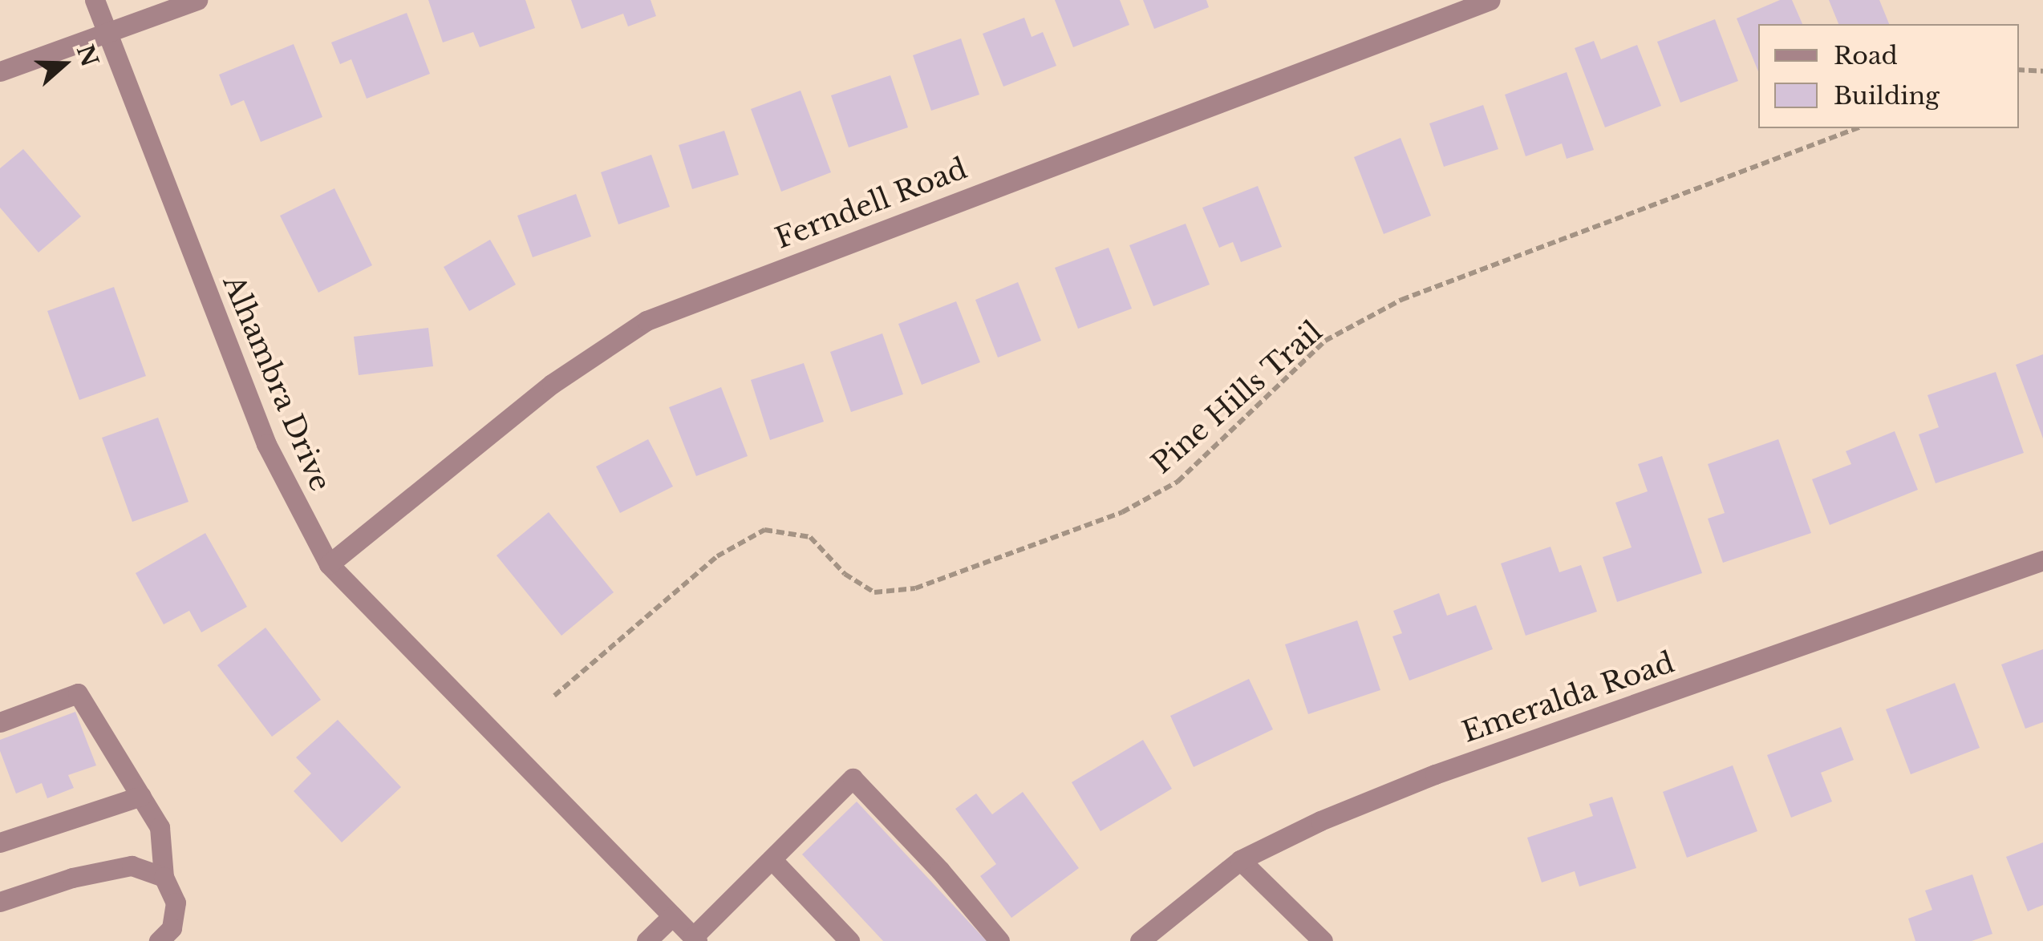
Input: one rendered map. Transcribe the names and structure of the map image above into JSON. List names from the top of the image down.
{
  "streets": {
    "street": ["Ferndell Road", "Alhambra Drive", "Emeralda Road"],
    "path": ["Pine Hills Trail"]
  },
  "crossings": [
    ["Ferndell Road", "Alhambra Drive"]
  ],
  "legend": ["Road", "Building"],
  "north": "right"
}
